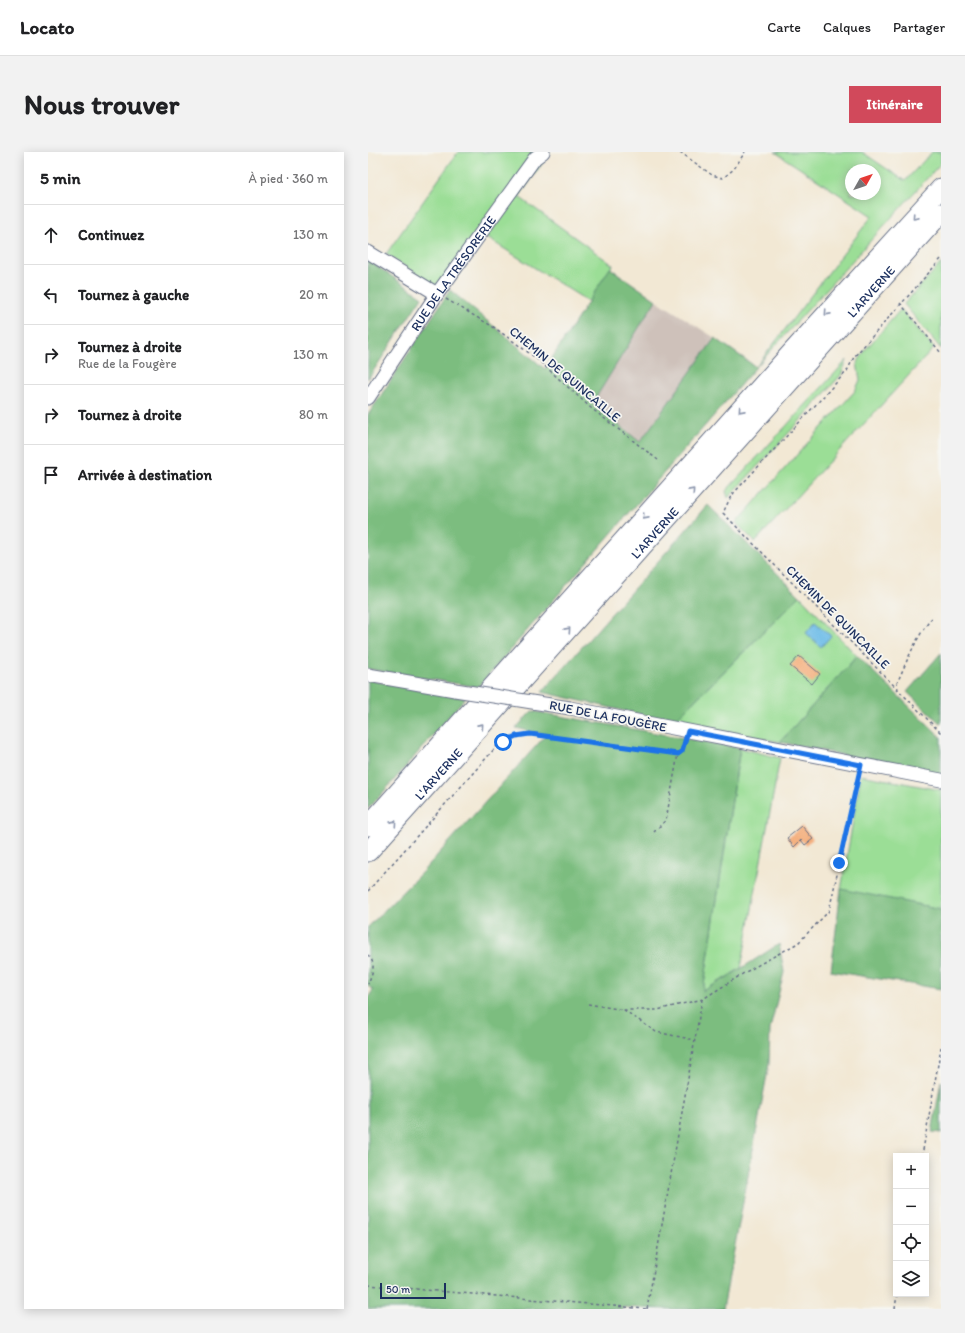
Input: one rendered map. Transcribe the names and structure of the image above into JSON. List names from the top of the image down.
{
  "streets": {
    "highway": ["L'ARVERNE"],
    "street": ["RUE DE LA TRÉSORERIE", "RUE DE LA FOUGÈRE"],
    "path": ["CHEMIN DE QUINCAILLE"]
  },
  "crossings": [
    ["RUE DE LA TRÉSORERIE", "CHEMIN DE QUINCAILLE"]
  ],
  "scale_bar": "50 m",
  "north": "top right",
  "page": {
    "header": "Locato",
    "nav": ["Carte", "Calques", "Partager"],
    "buttons": "Itinéraire",
    "title": "Nous trouver",
    "heading": ["5 min", "À pied · 360 m"],
    "list": [
      ["Continuez", "130 m"],
      ["Tournez à gauche", "20 m"],
      ["Tournez à droite", "Rue de la Fougère", "130 m"],
      ["Tournez à droite", "80 m"],
      "Arrivée à destination"
    ],
    "map_buttons": ["+", "−"],
    "scale": "50 m"
  }
}
